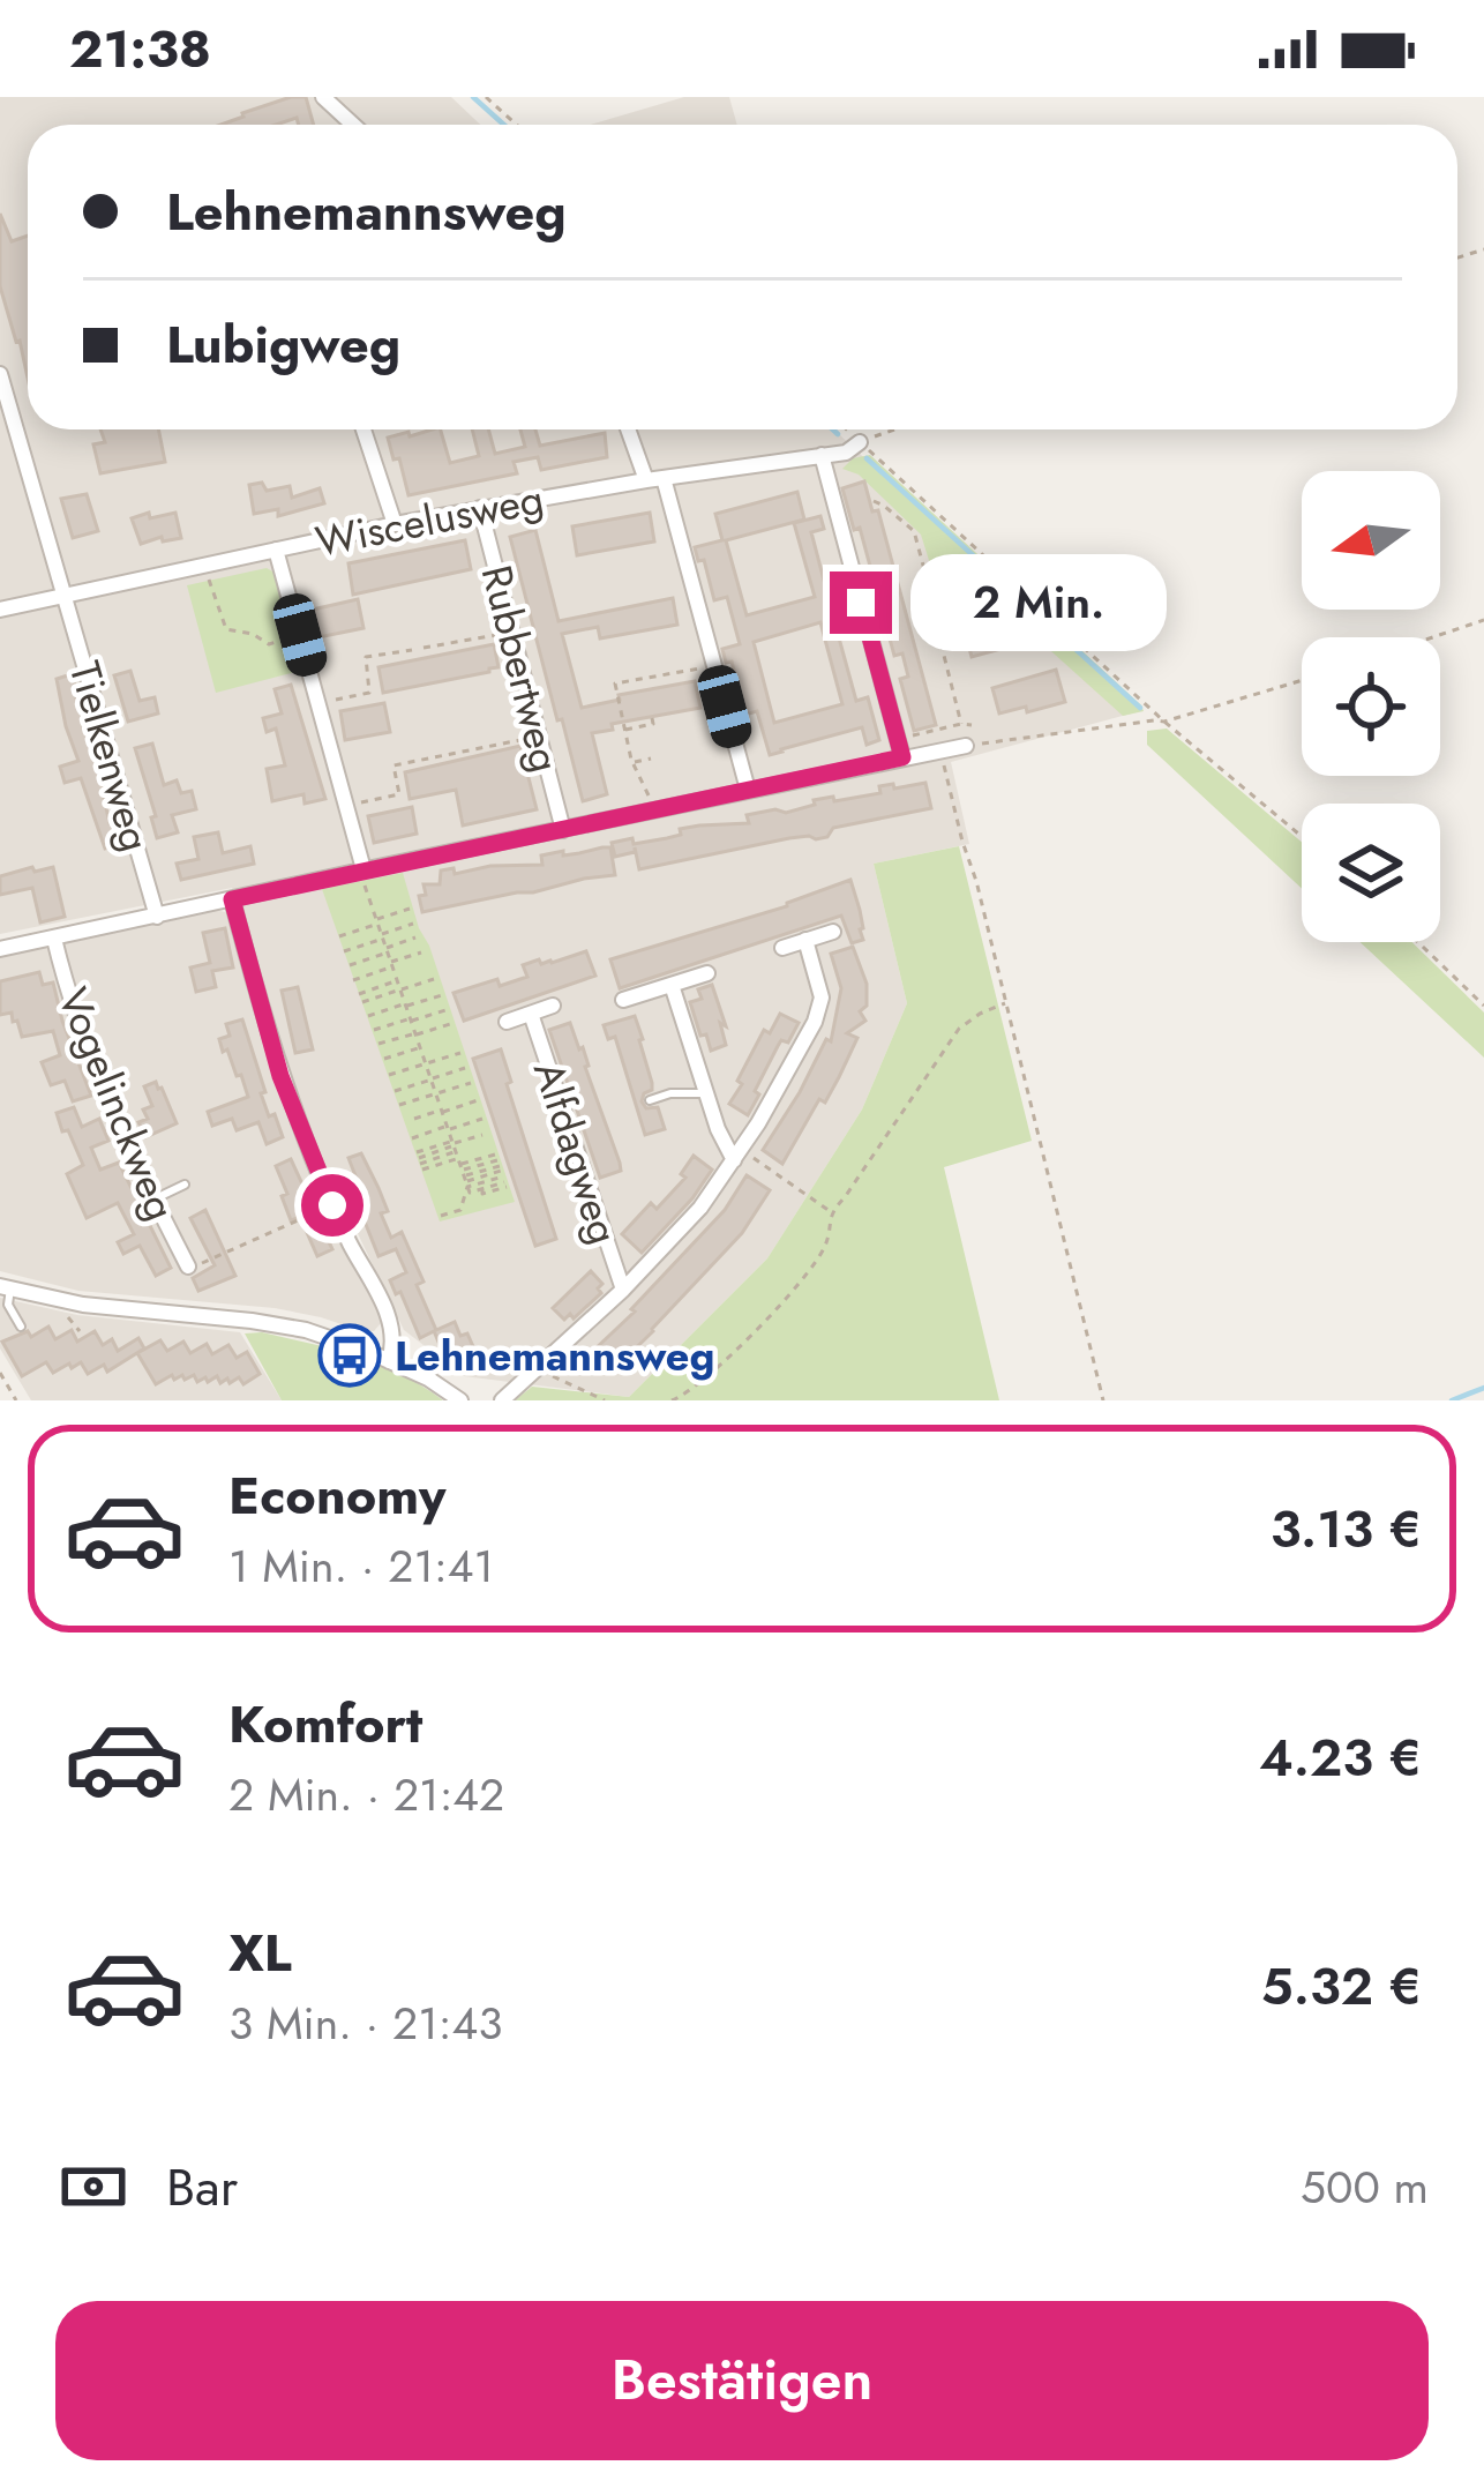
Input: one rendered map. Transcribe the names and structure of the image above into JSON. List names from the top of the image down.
{
  "streets": {
    "street": [
      "Wiscelusweg",
      "Rubbertweg",
      "Tielkenweg",
      "Vogelinckweg",
      "Alfdagweg"
    ]
  },
  "crossings": [
    ["Wiscelusweg", "Rubbertweg"],
    ["Wiscelusweg", "Tielkenweg"]
  ],
  "places": {
    "bus stop": ["Lehnemannsweg"]
  },
  "north": "left",
  "page": {
    "status": "21:38",
    "banner": ["Lehnemannsweg", "Lubigweg"],
    "bubble": "2 Min.",
    "list": [
      {
        "name": "Economy",
        "note": "1 Min. · 21:41",
        "value": "3.13 €"
      },
      {
        "name": "Komfort",
        "note": "2 Min. · 21:42",
        "value": "4.23 €"
      },
      {
        "name": "XL",
        "note": "3 Min. · 21:43",
        "value": "5.32 €"
      }
    ],
    "pay": ["Bar", "500 m"],
    "buttons": "Bestätigen"
  }
}
